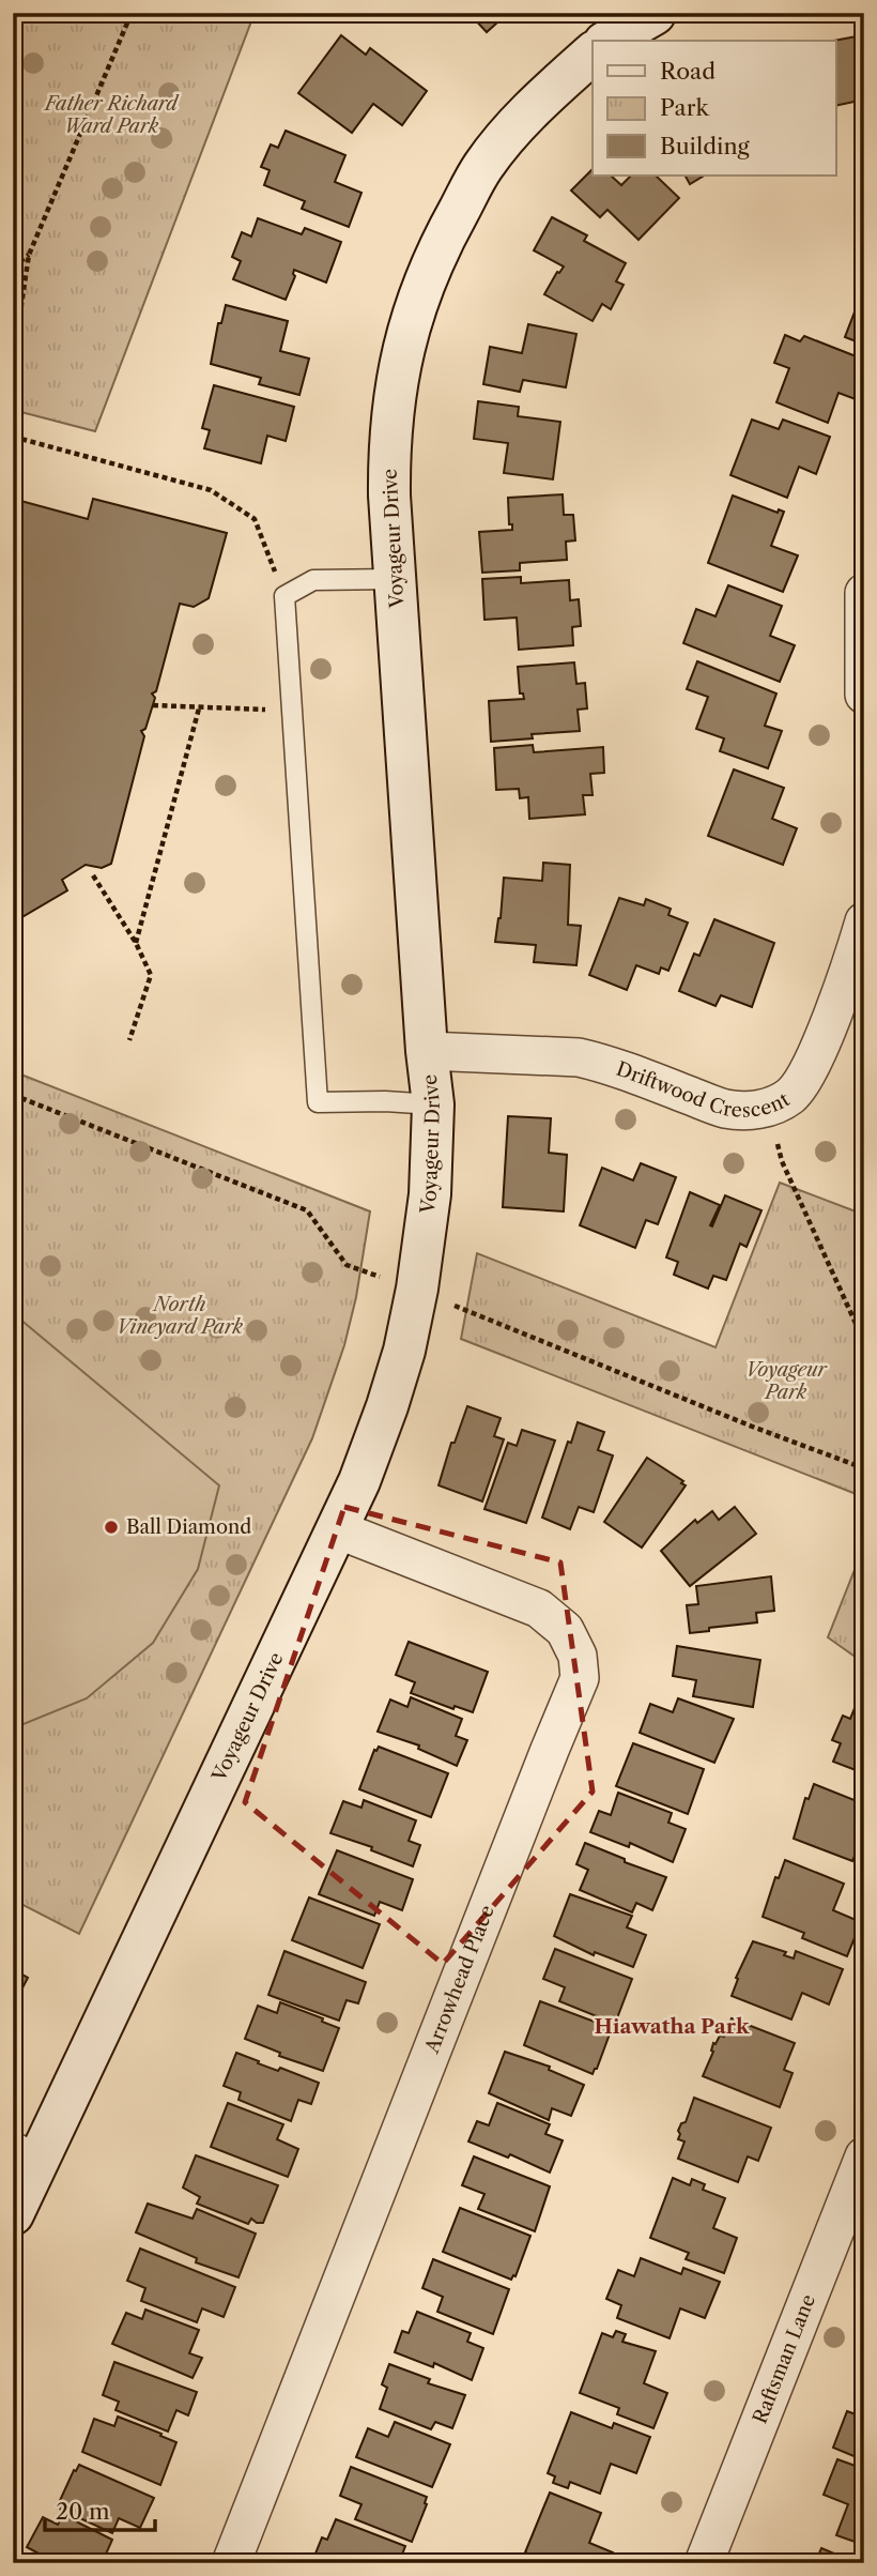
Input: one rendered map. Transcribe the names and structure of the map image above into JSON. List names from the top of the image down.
{
  "streets": {
    "street": [
      "Voyageur Drive",
      "Driftwood Crescent",
      "Arrowhead Place",
      "Raftsman Lane"
    ]
  },
  "crossings": [
    ["Voyageur Drive", "Driftwood Crescent"],
    ["Voyageur Drive", "Arrowhead Place"]
  ],
  "districts": ["Hiawatha Park"],
  "parks": ["Father Richard Ward Park", "North Vineyard Park", "Voyageur Park"],
  "places": ["Ball Diamond"],
  "legend": ["Road", "Park", "Building"],
  "scale_bar": "20 m"
}
